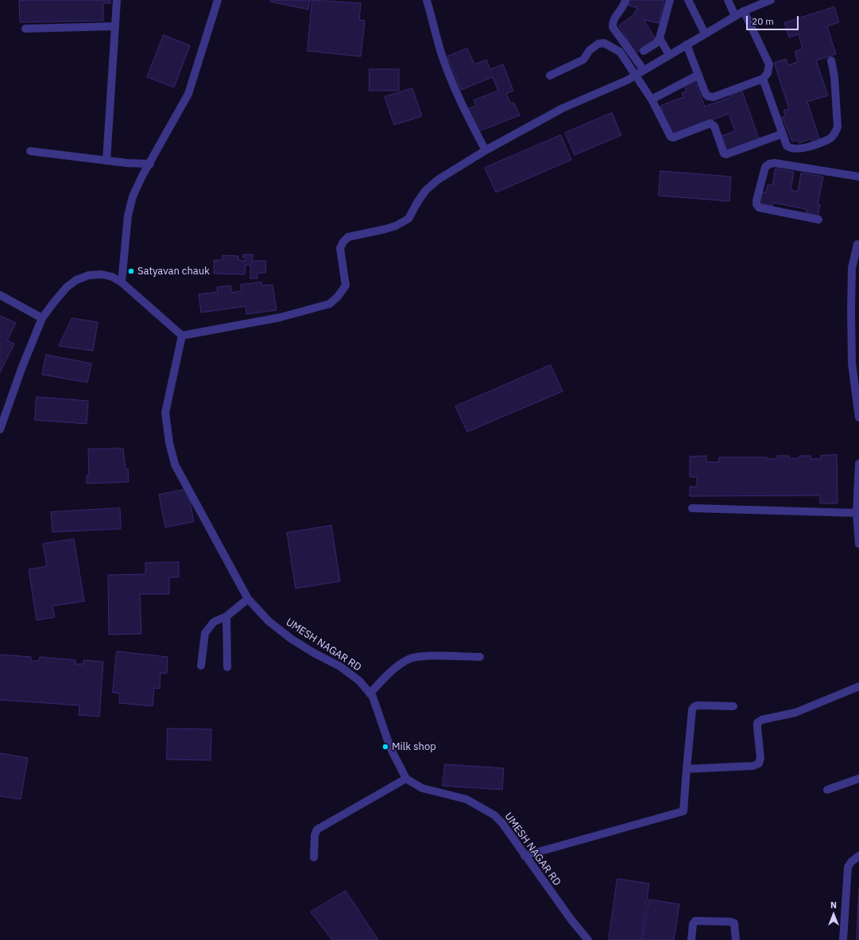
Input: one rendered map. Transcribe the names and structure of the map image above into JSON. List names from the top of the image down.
{
  "streets": {
    "street": ["UMESH NAGAR RD"]
  },
  "places": ["Satyavan chauk", "Milk shop"],
  "scale_bar": "20 m",
  "north": "top"
}
